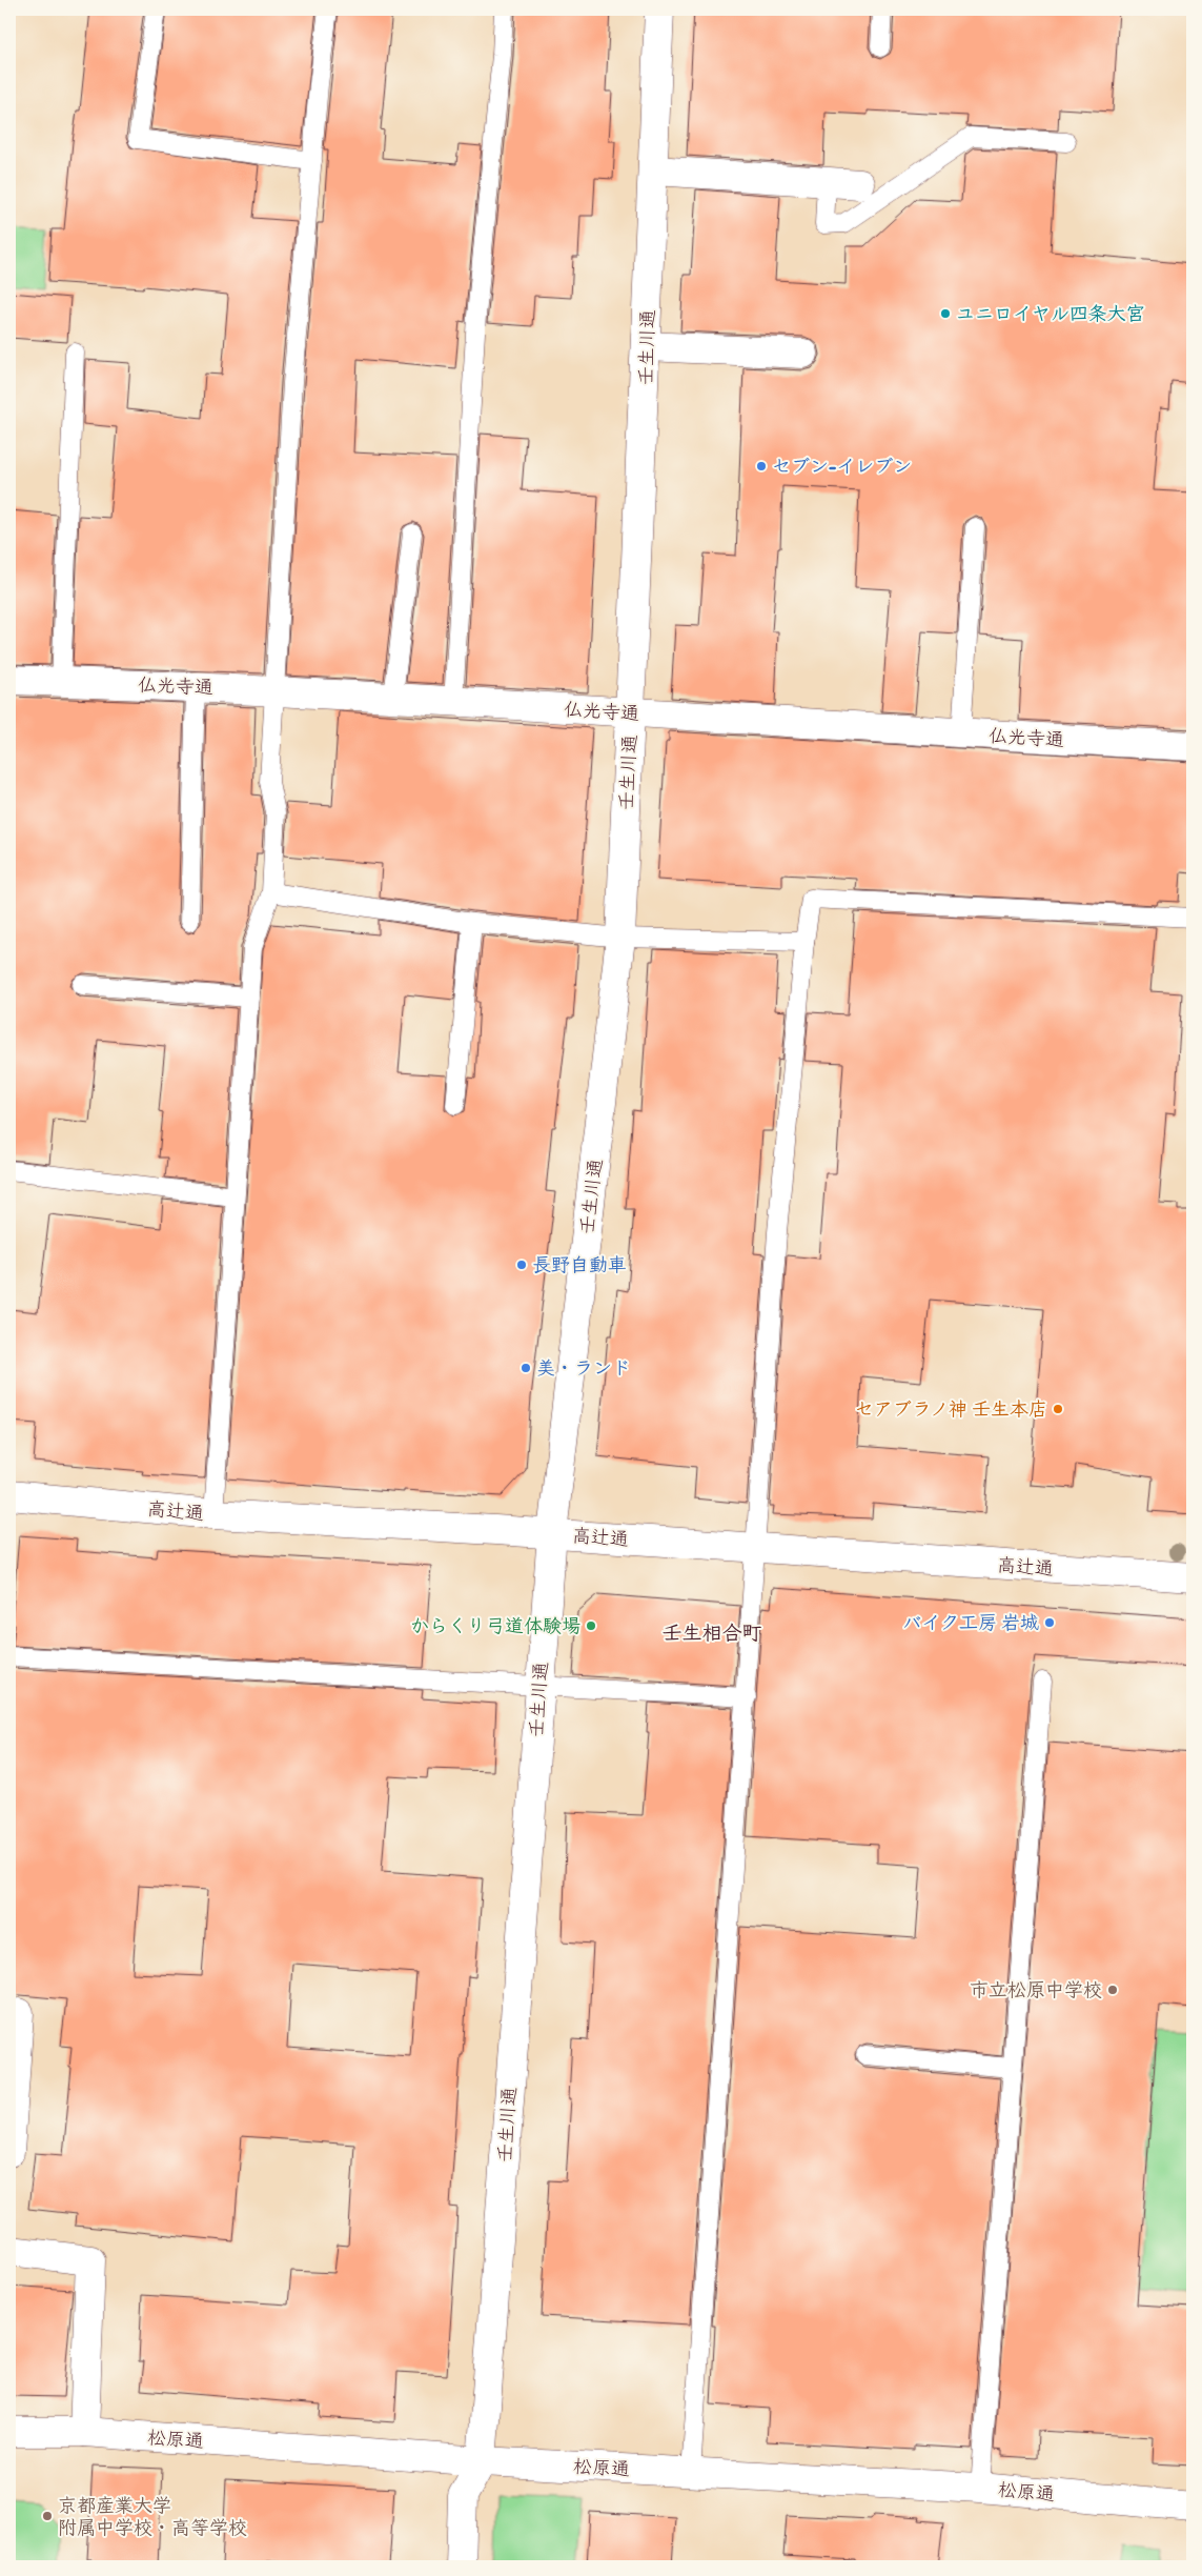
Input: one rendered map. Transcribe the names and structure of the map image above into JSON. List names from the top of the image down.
{
  "streets": {
    "street": [
      "壬生川通",
      "仏光寺通",
      "高辻通",
      "松原通"
    ]
  },
  "crossings": [
    ["壬生川通", "仏光寺通"],
    ["壬生川通", "高辻通"],
    ["壬生川通", "松原通"]
  ],
  "districts": ["壬生相合町"],
  "places": [
    "ユニロイヤル四条大宮",
    "セブン-イレブン",
    "長野自動車",
    "美・ランド",
    "セアブラノ神 壬生本店",
    "バイク工房 岩城",
    "からくり弓道体験場",
    "市立松原中学校",
    "京都産業大学 附属中学校・高等学校"
  ]
}
